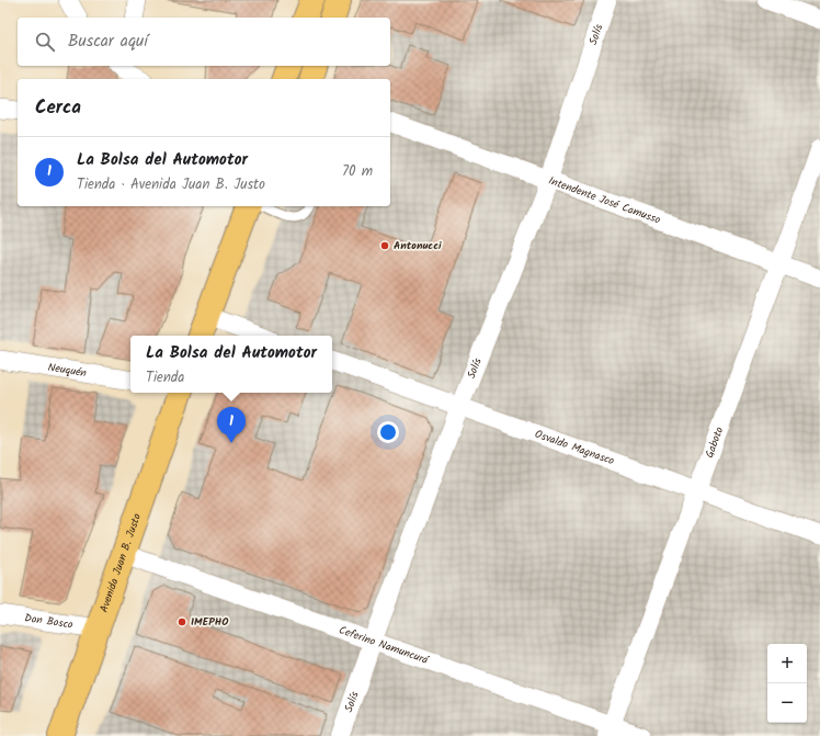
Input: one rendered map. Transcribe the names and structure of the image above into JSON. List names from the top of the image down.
{
  "streets": {
    "main road": ["Avenida Juan B. Justo"],
    "street": [
      "Solís",
      "Intendente José Camusso",
      "Neuquén",
      "Gaboto",
      "Osvaldo Magnasco",
      "Don Bosco",
      "Ceferino Namuncurá"
    ]
  },
  "crossings": [
    ["Solís", "Intendente José Camusso"],
    ["Solís", "Osvaldo Magnasco"],
    ["Solís", "Ceferino Namuncurá"],
    ["Intendente José Camusso", "Gaboto"],
    ["Gaboto", "Osvaldo Magnasco"],
    ["Gaboto", "Ceferino Namuncurá"],
    ["Avenida Juan B. Justo", "Don Bosco"],
    ["Avenida Juan B. Justo", "Ceferino Namuncurá"]
  ],
  "places": ["Antonucci", "IMEPHO"],
  "page": {
    "search": "Buscar aquí",
    "heading": "Cerca",
    "list": [
      {
        "mark": "1",
        "name": "La Bolsa del Automotor",
        "note": "Tienda · Avenida Juan B. Justo",
        "value": "70 m"
      }
    ],
    "popup": ["La Bolsa del Automotor", "Tienda"],
    "pins": "1",
    "map_buttons": ["+", "−"]
  }
}
